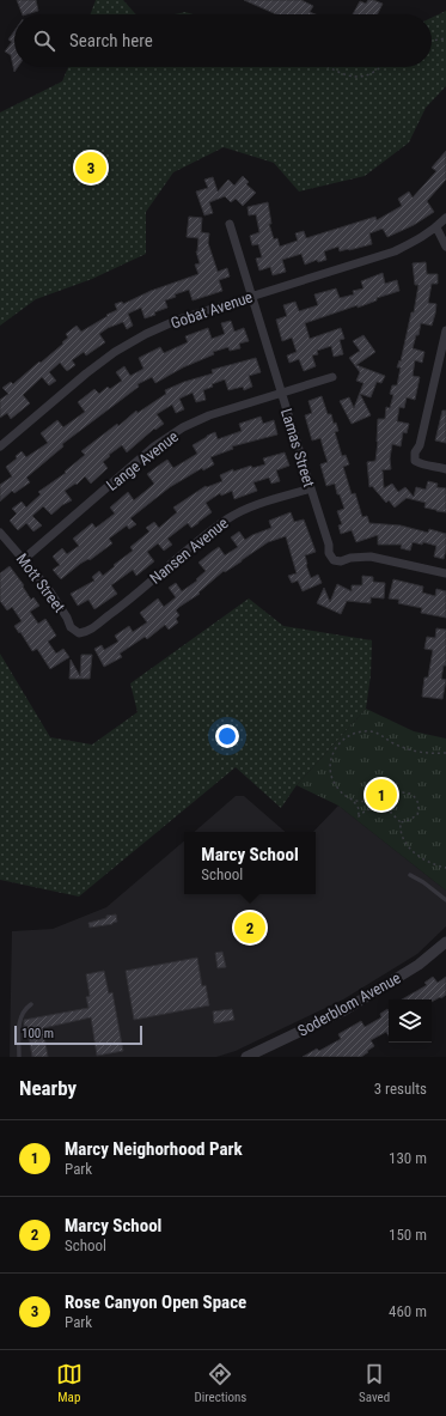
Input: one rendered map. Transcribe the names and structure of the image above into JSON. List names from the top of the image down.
{
  "streets": {
    "street": [
      "Gobat Avenue",
      "Lamas Street",
      "Lange Avenue",
      "Nansen Avenue",
      "Mott Street",
      "Soderblom Avenue"
    ]
  },
  "crossings": [
    ["Gobat Avenue", "Lamas Street"],
    ["Lamas Street", "Lange Avenue"],
    ["Lamas Street", "Nansen Avenue"],
    ["Lange Avenue", "Mott Street"],
    ["Nansen Avenue", "Mott Street"]
  ],
  "scale_bar": "100 m",
  "page": {
    "search": "Search here",
    "pins": ["3", "1", "2"],
    "popup": ["Marcy School", "School"],
    "scale": "100 m",
    "heading": ["Nearby", "3 results"],
    "list": [
      {
        "mark": "1",
        "name": "Marcy Neighorhood Park",
        "note": "Park",
        "value": "130 m"
      },
      {
        "mark": "2",
        "name": "Marcy School",
        "note": "School",
        "value": "150 m"
      },
      {
        "mark": "3",
        "name": "Rose Canyon Open Space",
        "note": "Park",
        "value": "460 m"
      }
    ],
    "nav": ["Map", "Directions", "Saved"]
  }
}
